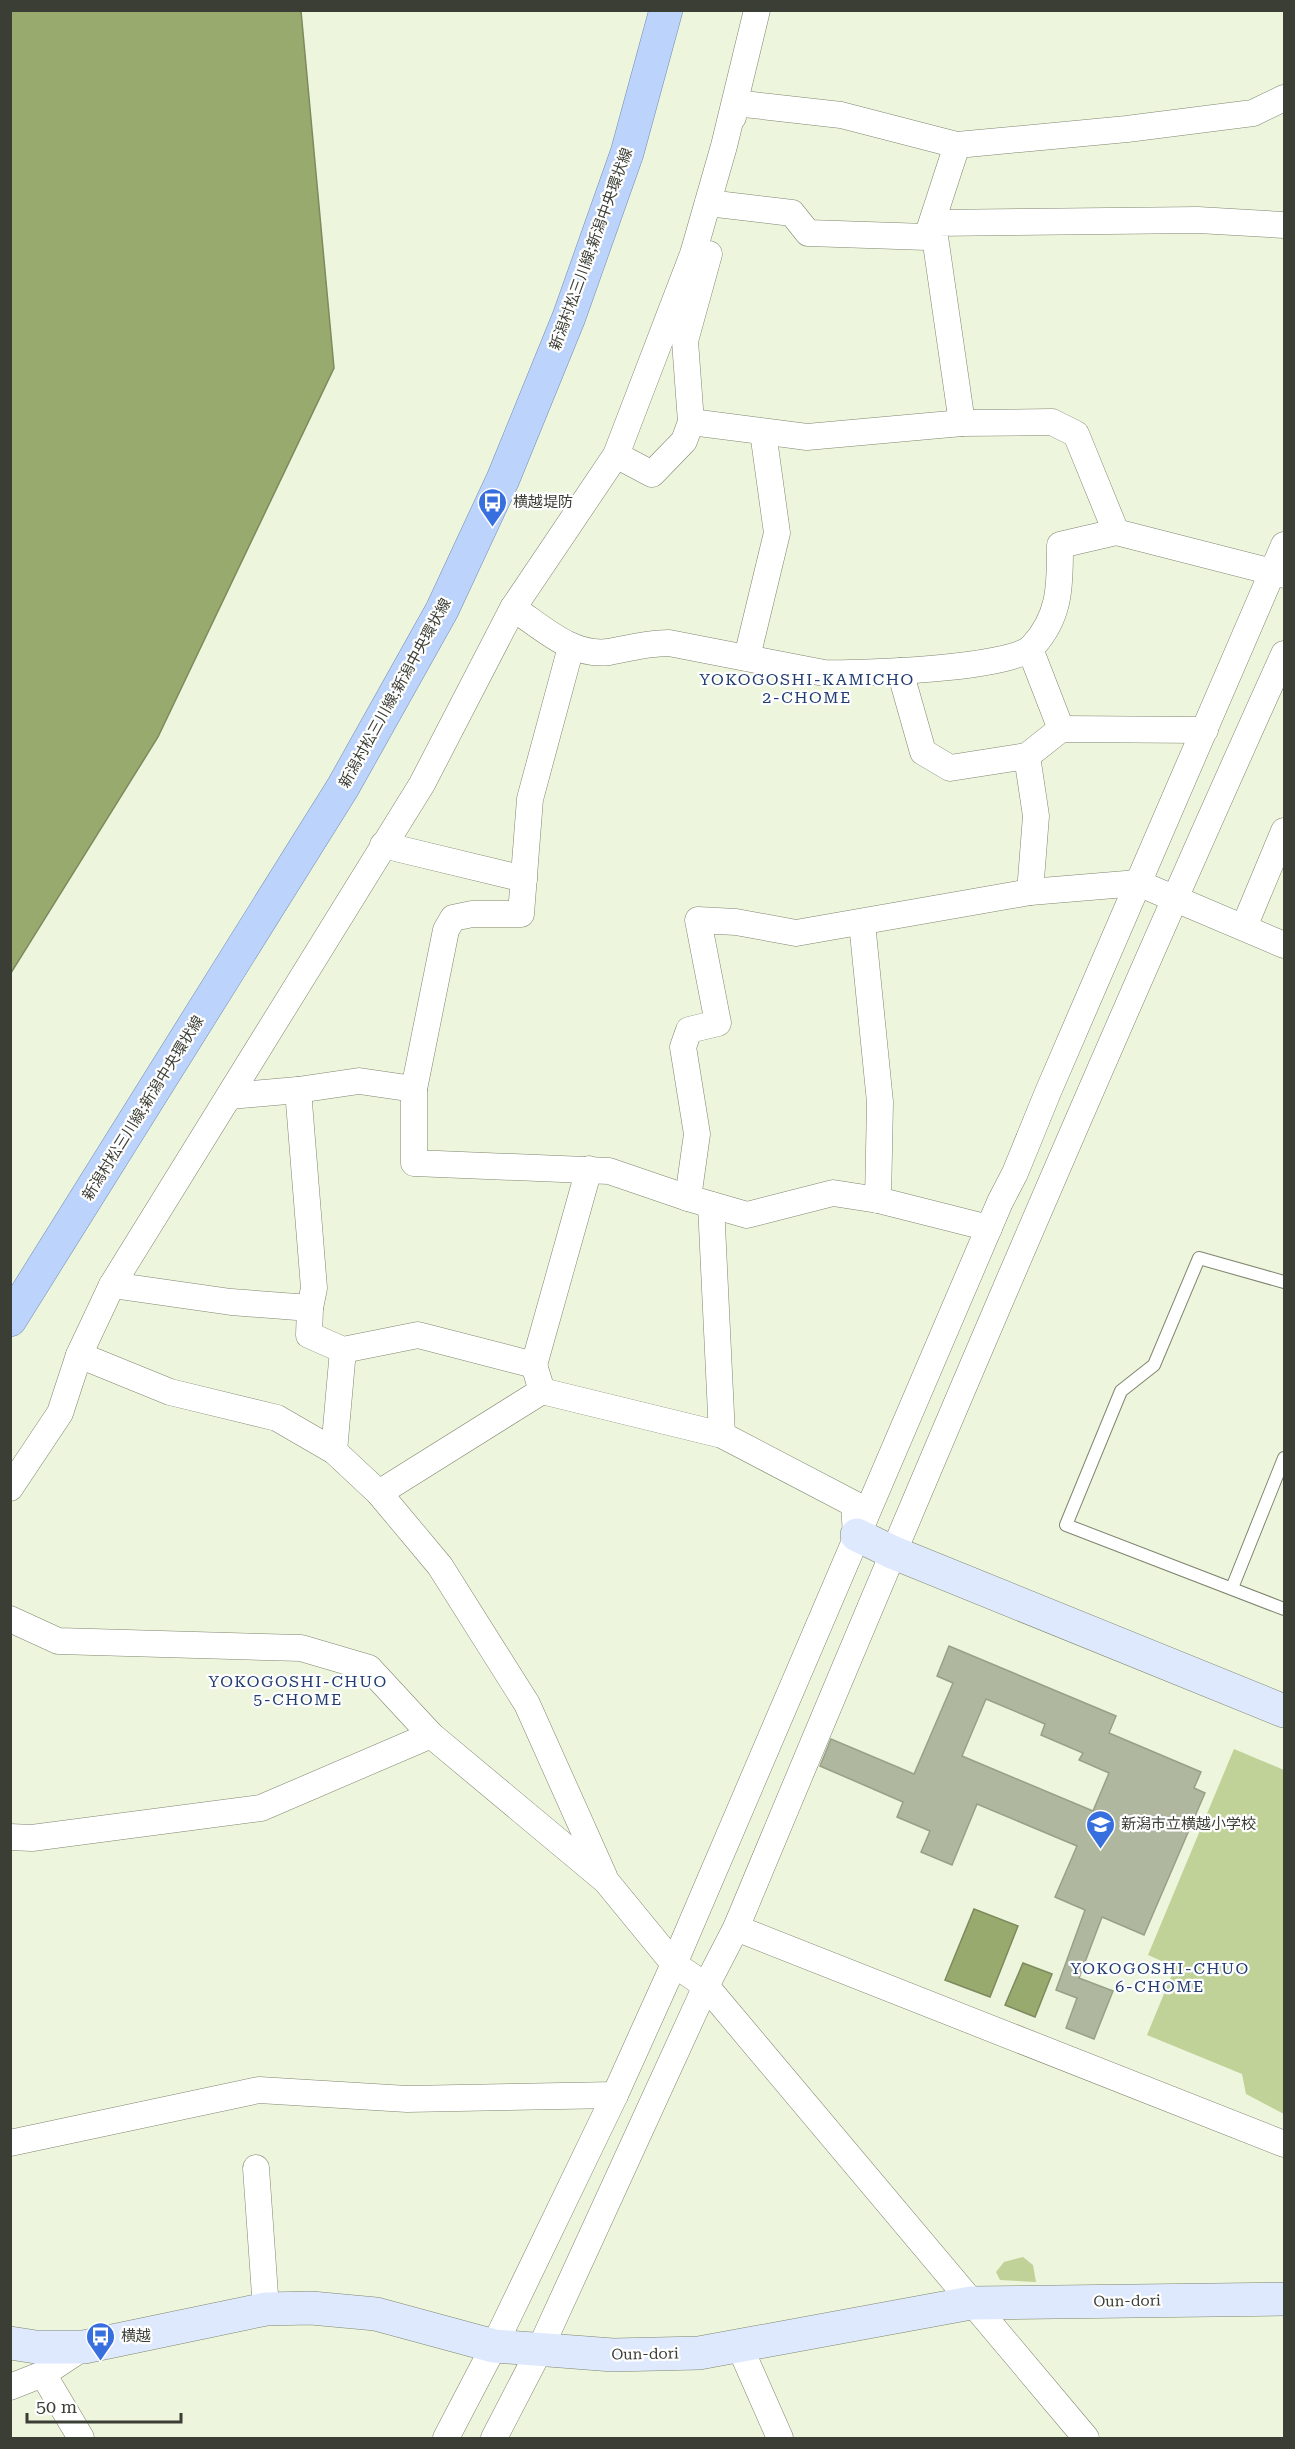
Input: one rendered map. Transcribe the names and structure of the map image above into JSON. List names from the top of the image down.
{
  "streets": {
    "main road": ["新潟村松三川線;新潟中央環状線", "Oun-dori"]
  },
  "districts": ["YOKOGOSHI-KAMICHO 2-CHOME", "YOKOGOSHI-CHUO 5-CHOME", "YOKOGOSHI-CHUO 6-CHOME"],
  "places": {
    "bus stop": ["横越堤防", "横越"],
    "school or university": ["新潟市立横越小学校"]
  },
  "scale_bar": "50 m"
}
